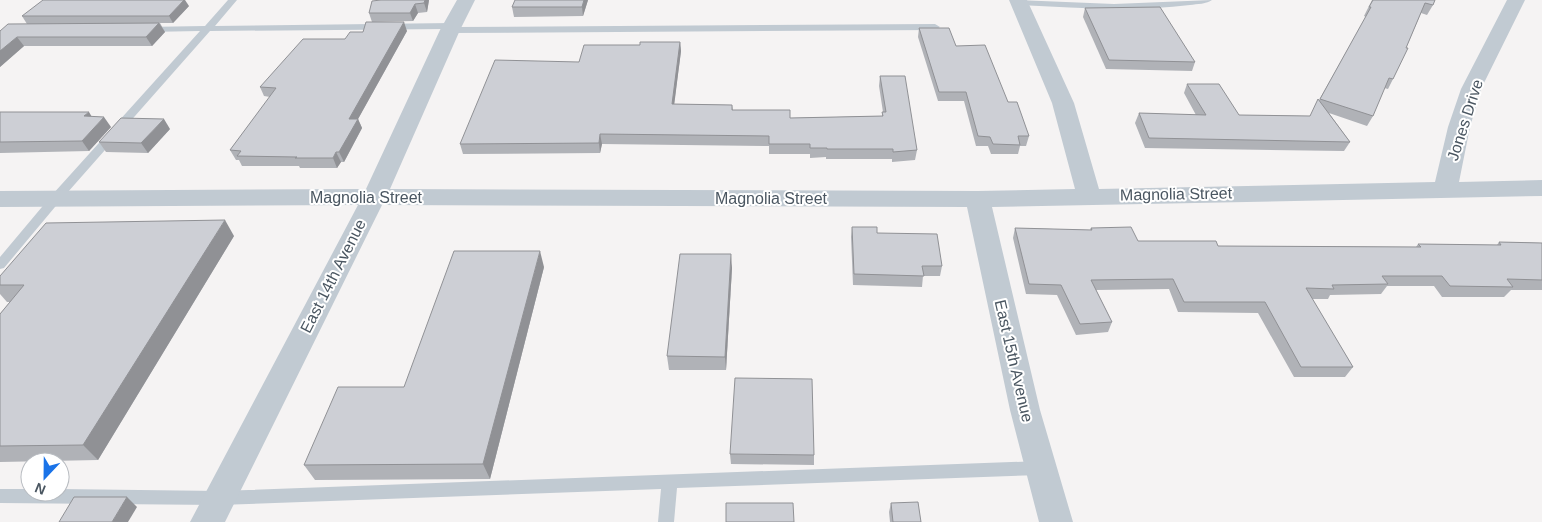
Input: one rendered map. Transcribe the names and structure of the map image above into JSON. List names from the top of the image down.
{
  "streets": {
    "street": [
      "Jones Drive",
      "Magnolia Street",
      "East 14th Avenue",
      "East 15th Avenue"
    ]
  },
  "crossings": [
    ["Jones Drive", "Magnolia Street"],
    ["Magnolia Street", "East 14th Avenue"],
    ["Magnolia Street", "East 15th Avenue"]
  ],
  "north": "bottom"
}
